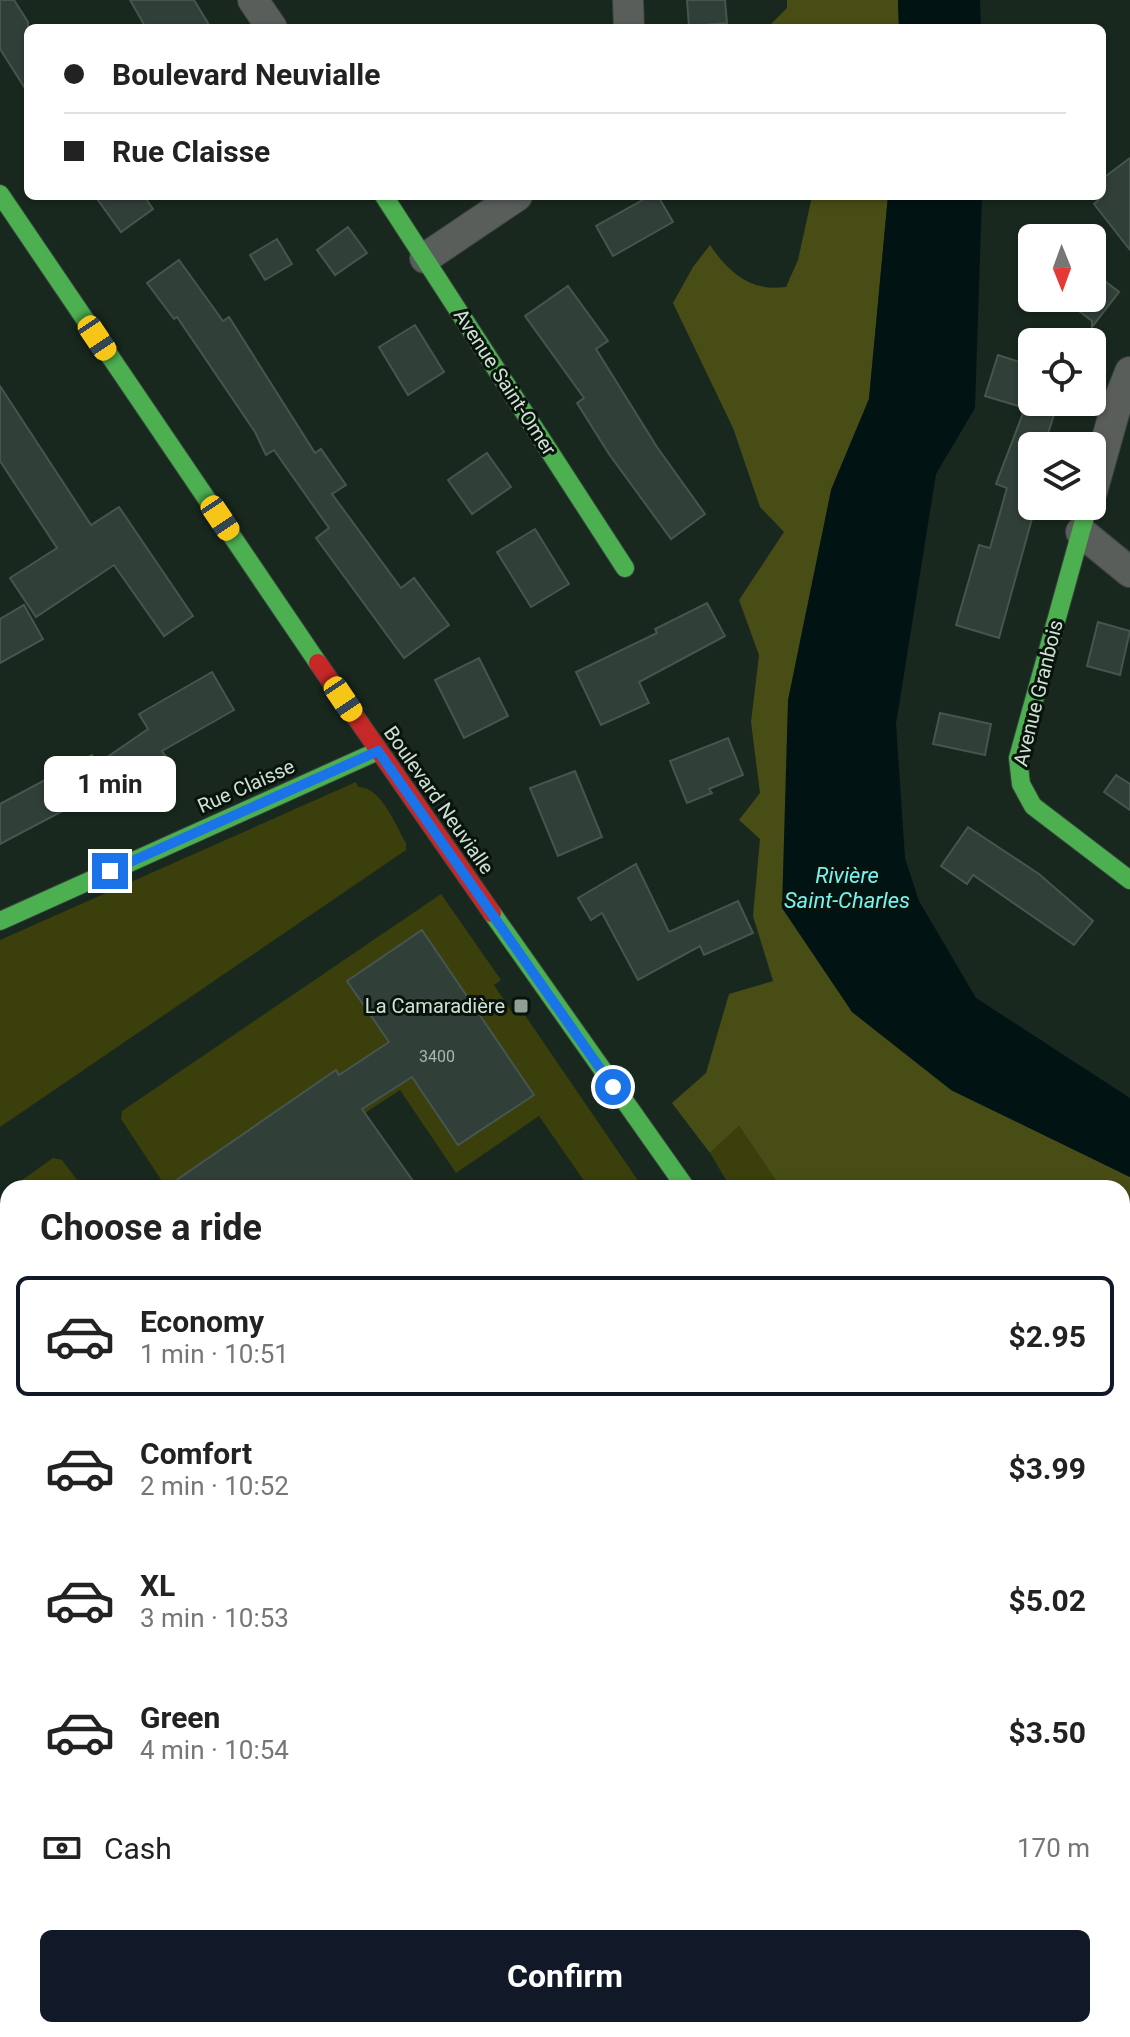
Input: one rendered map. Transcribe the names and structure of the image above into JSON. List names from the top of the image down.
{
  "streets": {
    "street": [
      "Avenue Saint-Omer",
      "Avenue Granbois",
      "Rue Claisse",
      "Boulevard Neuvialle"
    ]
  },
  "crossings": [
    ["Rue Claisse", "Boulevard Neuvialle"]
  ],
  "water": ["Rivière Saint-Charles"],
  "places": {
    "transit": ["La Camaradière"]
  },
  "house_numbers": ["3400"],
  "north": "bottom",
  "page": {
    "banner": ["Boulevard Neuvialle", "Rue Claisse"],
    "bubble": "1 min",
    "heading": "Choose a ride",
    "list": [
      {
        "name": "Economy",
        "note": "1 min · 10:51",
        "value": "$2.95"
      },
      {
        "name": "Comfort",
        "note": "2 min · 10:52",
        "value": "$3.99"
      },
      {
        "name": "XL",
        "note": "3 min · 10:53",
        "value": "$5.02"
      },
      {
        "name": "Green",
        "note": "4 min · 10:54",
        "value": "$3.50"
      }
    ],
    "pay": ["Cash", "170 m"],
    "buttons": "Confirm"
  }
}
